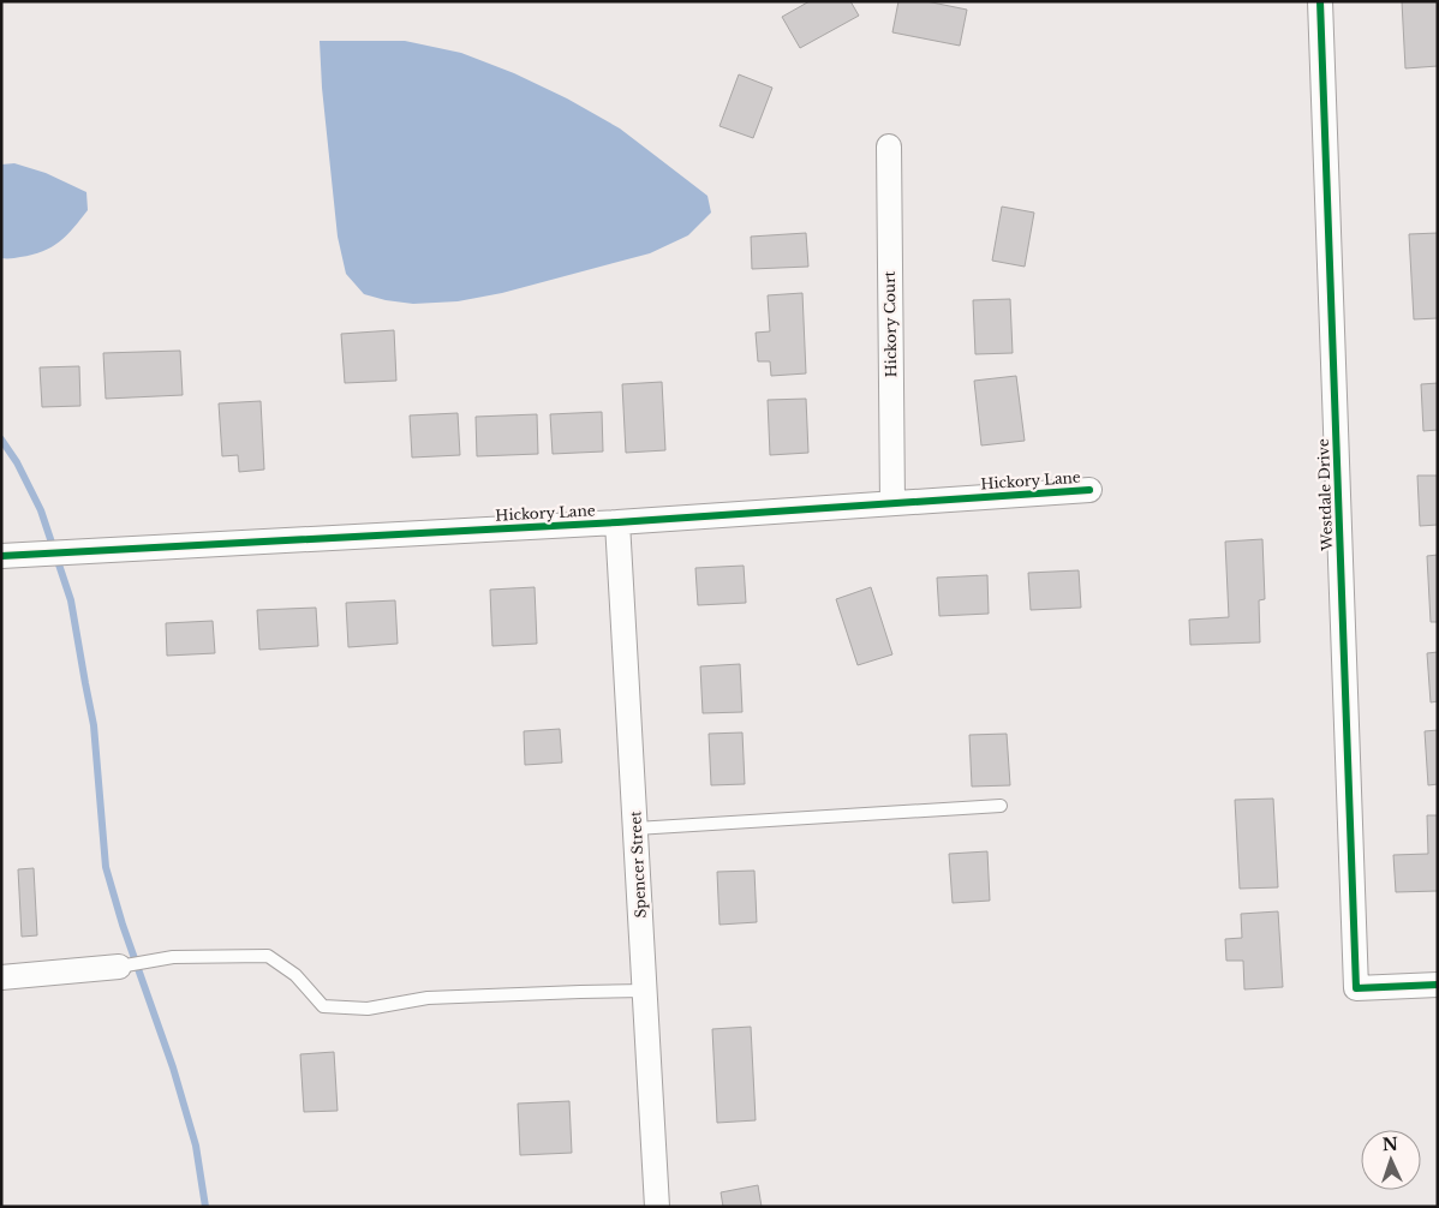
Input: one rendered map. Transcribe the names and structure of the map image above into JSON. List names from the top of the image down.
{
  "streets": {
    "street": [
      "Hickory Court",
      "Hickory Lane",
      "Westdale Drive",
      "Spencer Street"
    ]
  },
  "crossings": [
    ["Hickory Court", "Hickory Lane"],
    ["Hickory Lane", "Spencer Street"]
  ],
  "north": "top"
}
